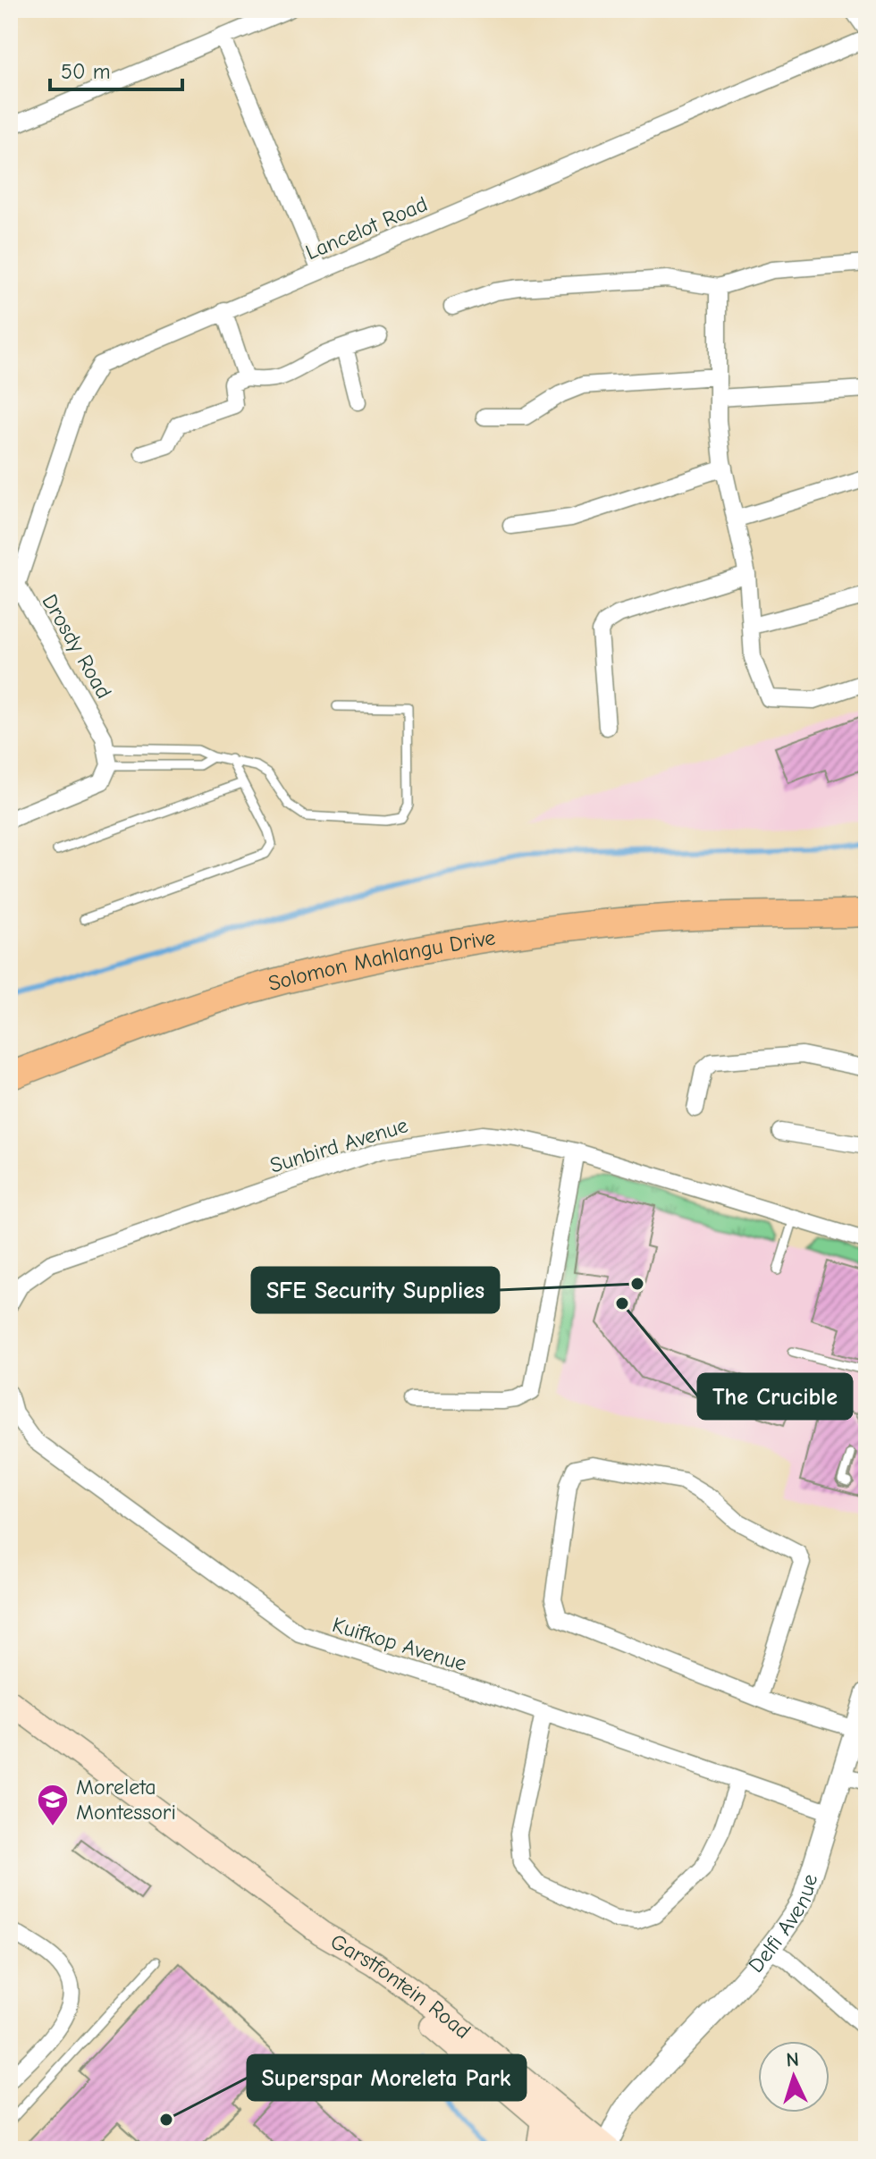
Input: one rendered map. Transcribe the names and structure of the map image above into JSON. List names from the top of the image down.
{
  "streets": {
    "main road": ["Solomon Mahlangu Drive", "Garstfontein Road"],
    "street": [
      "Lancelot Road",
      "Drosdy Road",
      "Sunbird Avenue",
      "Kuifkop Avenue",
      "Delfi Avenue"
    ]
  },
  "crossings": [
    ["Lancelot Road", "Drosdy Road"],
    ["Kuifkop Avenue", "Delfi Avenue"],
    ["Delfi Avenue", "Garstfontein Road"]
  ],
  "places": {
    "other": ["SFE Security Supplies", "The Crucible", "Superspar Moreleta Park"],
    "school or university": ["Moreleta Montessori"]
  },
  "scale_bar": "50 m",
  "north": "top"
}
